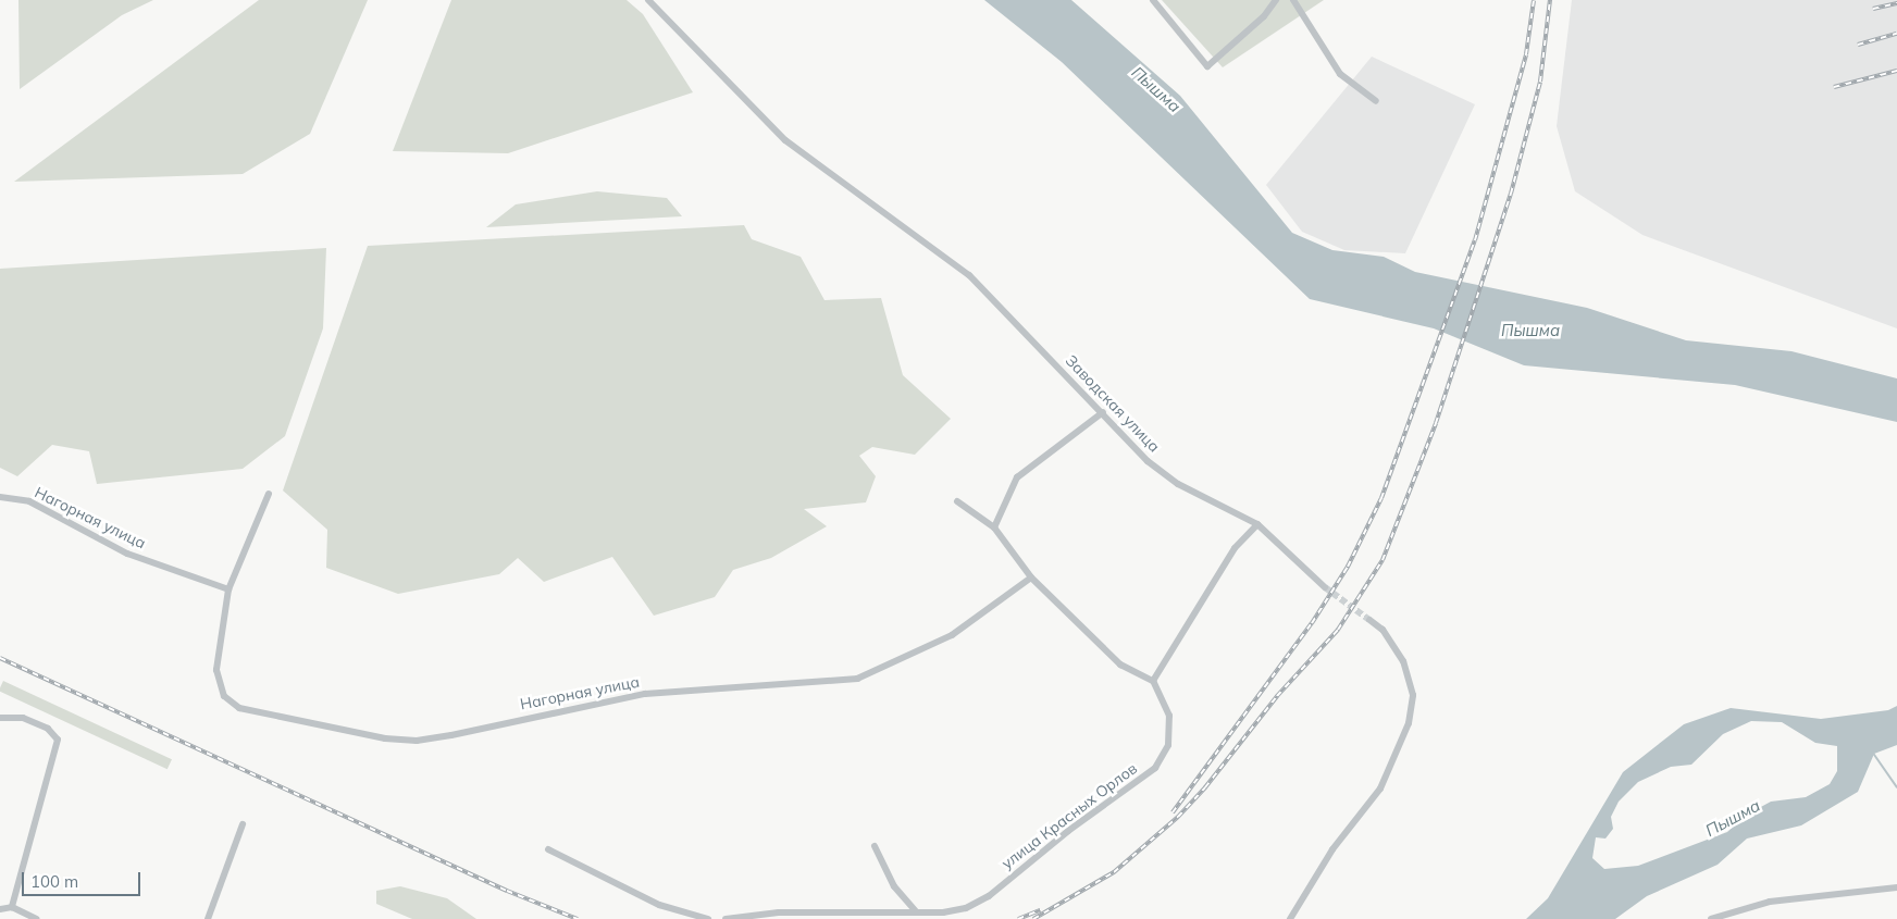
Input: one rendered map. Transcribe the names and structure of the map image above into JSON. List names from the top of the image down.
{
  "streets": {
    "street": ["Заводская улица", "Нагорная улица", "улица Красных Орлов"]
  },
  "water": ["Пышма"],
  "scale_bar": "100 m"
}
